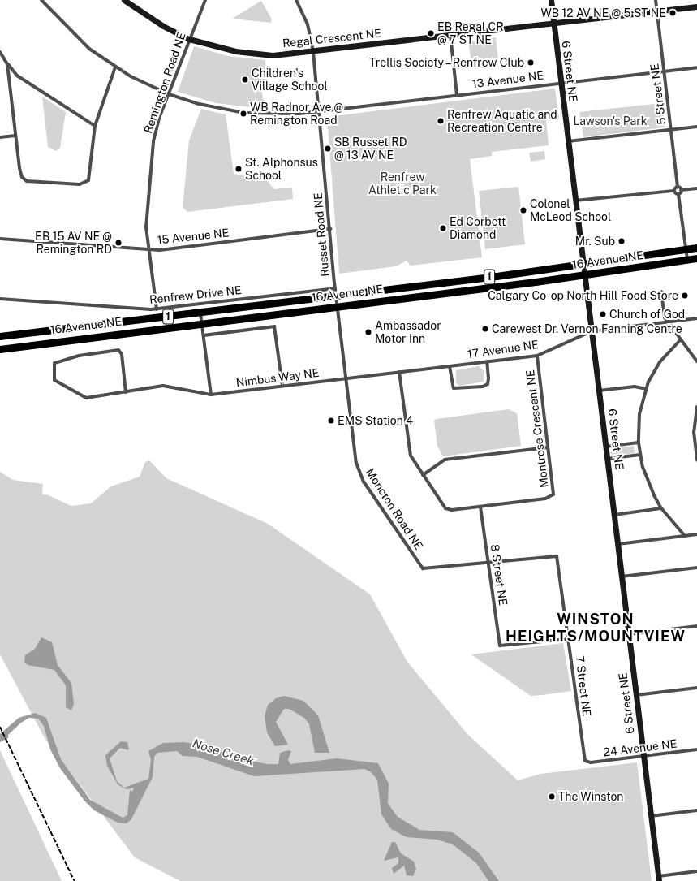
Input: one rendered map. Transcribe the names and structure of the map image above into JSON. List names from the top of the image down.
{
  "streets": {
    "highway": ["16 Avenue NE", "1"],
    "street": [
      "Regal Crescent NE",
      "6 Street NE",
      "13 Avenue NE",
      "Remington Road NE",
      "5 Street NE",
      "Russet Road NE",
      "15 Avenue NE",
      "Renfrew Drive NE",
      "17 Avenue NE",
      "Nimbus Way NE",
      "Montrose Crescent NE",
      "Moncton Road NE",
      "8 Street NE",
      "7 Street NE",
      "24 Avenue NE"
    ]
  },
  "crossings": [
    ["Regal Crescent NE", "6 Street NE"],
    ["Regal Crescent NE", "Remington Road NE"],
    ["Regal Crescent NE", "5 Street NE"],
    ["Regal Crescent NE", "Russet Road NE"],
    ["6 Street NE", "13 Avenue NE"],
    ["6 Street NE", "16 Avenue NE"],
    ["6 Street NE", "17 Avenue NE"],
    ["6 Street NE", "24 Avenue NE"],
    ["13 Avenue NE", "Remington Road NE"],
    ["13 Avenue NE", "5 Street NE"],
    ["13 Avenue NE", "Russet Road NE"],
    ["Remington Road NE", "15 Avenue NE"],
    ["Remington Road NE", "Renfrew Drive NE"],
    ["Russet Road NE", "15 Avenue NE"],
    ["Russet Road NE", "16 Avenue NE"],
    ["Russet Road NE", "Renfrew Drive NE"],
    ["Russet Road NE", "Moncton Road NE"],
    ["16 Avenue NE", "Renfrew Drive NE"],
    ["16 Avenue NE", "Moncton Road NE"],
    ["Renfrew Drive NE", "Moncton Road NE"],
    ["17 Avenue NE", "Nimbus Way NE"],
    ["17 Avenue NE", "Montrose Crescent NE"],
    ["17 Avenue NE", "Moncton Road NE"],
    ["Nimbus Way NE", "Moncton Road NE"],
    ["Montrose Crescent NE", "8 Street NE"],
    ["Moncton Road NE", "8 Street NE"],
    ["Moncton Road NE", "7 Street NE"],
    ["8 Street NE", "7 Street NE"],
    ["7 Street NE", "24 Avenue NE"]
  ],
  "districts": ["WINSTON HEIGHTS/MOUNTVIEW"],
  "water": ["Nose Creek"],
  "parks": ["Lawson's Park", "Renfrew Athletic Park"],
  "places": [
    "WB 12 AV NE @ 5 ST NE",
    "EB Regal CR @ 7 ST NE",
    "Trellis Society – Renfrew Club",
    "Children's Village School",
    "WB Radnor Ave @ Remington Road",
    "Renfrew Aquatic and Recreation Centre",
    "SB Russet RD @ 13 AV NE",
    "St. Alphonsus School",
    "Colonel McLeod School",
    "Ed Corbett Diamond",
    "Mr. Sub",
    "EB 15 AV NE @ Remington RD",
    "Calgary Co-op North Hill Food Store",
    "Church of God",
    "Carewest Dr. Vernon Fanning Centre",
    "Ambassador Motor Inn",
    "EMS Station 4",
    "The Winston"
  ]
}
